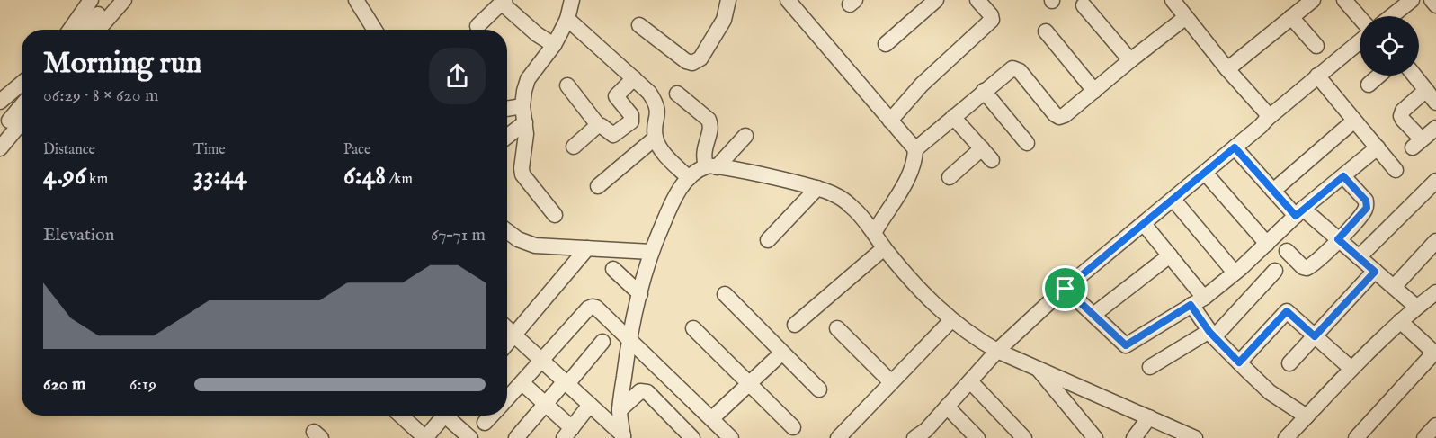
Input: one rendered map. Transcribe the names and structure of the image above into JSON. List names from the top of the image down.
{
  "page": {
    "heading": ["Morning run", "06:29 · 8 × 620 m"],
    "stats": [
      ["Distance", "4.96 km"],
      ["Time", "33:44"],
      ["Pace", "6:48 /km"]
    ],
    "chart": ["Elevation", "67–71 m"],
    "list": [
      {
        "name": "620 m",
        "note": "6:19"
      }
    ]
  }
}
